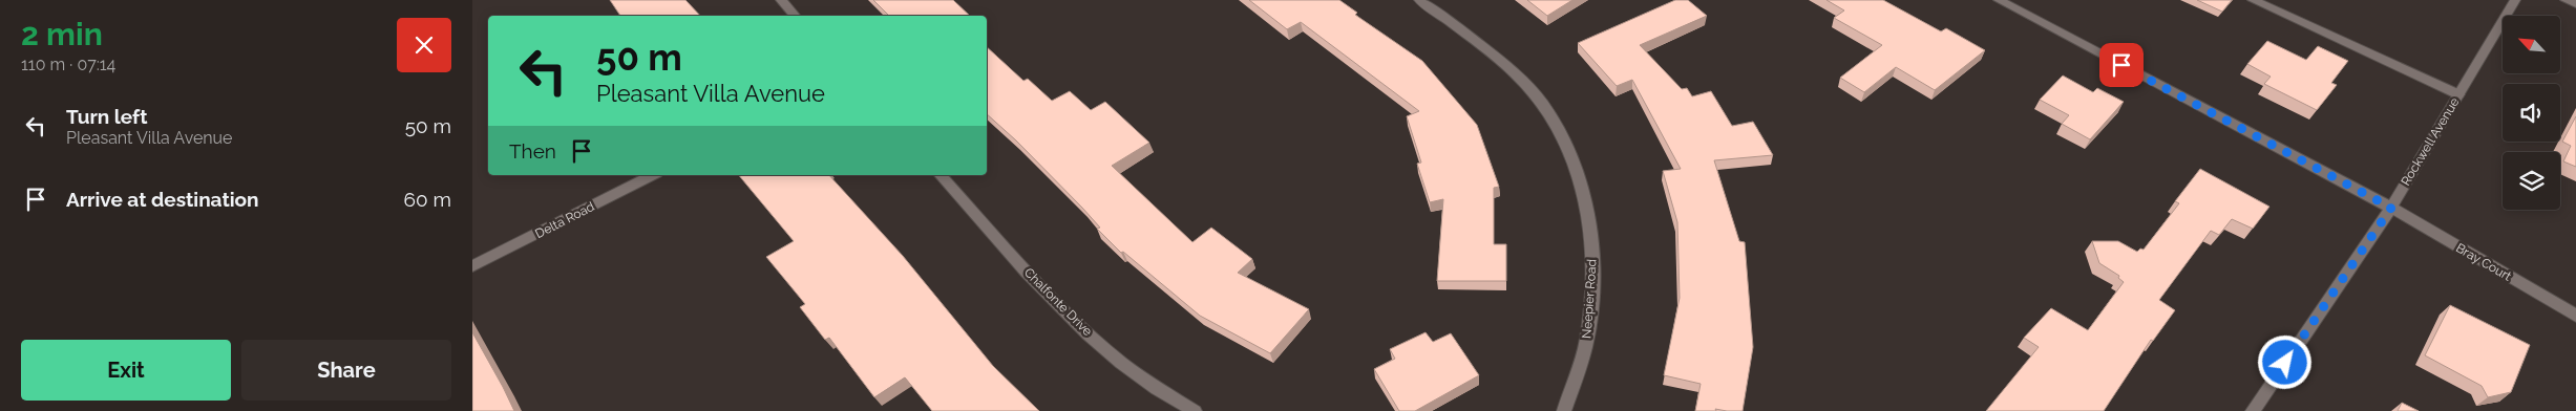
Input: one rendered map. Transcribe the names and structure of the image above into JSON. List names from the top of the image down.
{
  "streets": {
    "street": [
      "Rockwell Avenue",
      "Delta Road",
      "Bray Court",
      "Neepier Road",
      "Chalfonte Drive"
    ]
  },
  "crossings": [
    ["Rockwell Avenue", "Bray Court"]
  ],
  "north": "top left",
  "page": {
    "heading": ["2 min", "110 m · 07:14"],
    "turn": ["50 m", "Pleasant Villa Avenue"],
    "list": [
      {
        "name": "Turn left",
        "note": "Pleasant Villa Avenue",
        "value": "50 m"
      },
      {
        "name": "Arrive at destination",
        "value": "60 m"
      }
    ],
    "then": "Then",
    "buttons": ["Exit", "Share"]
  }
}
